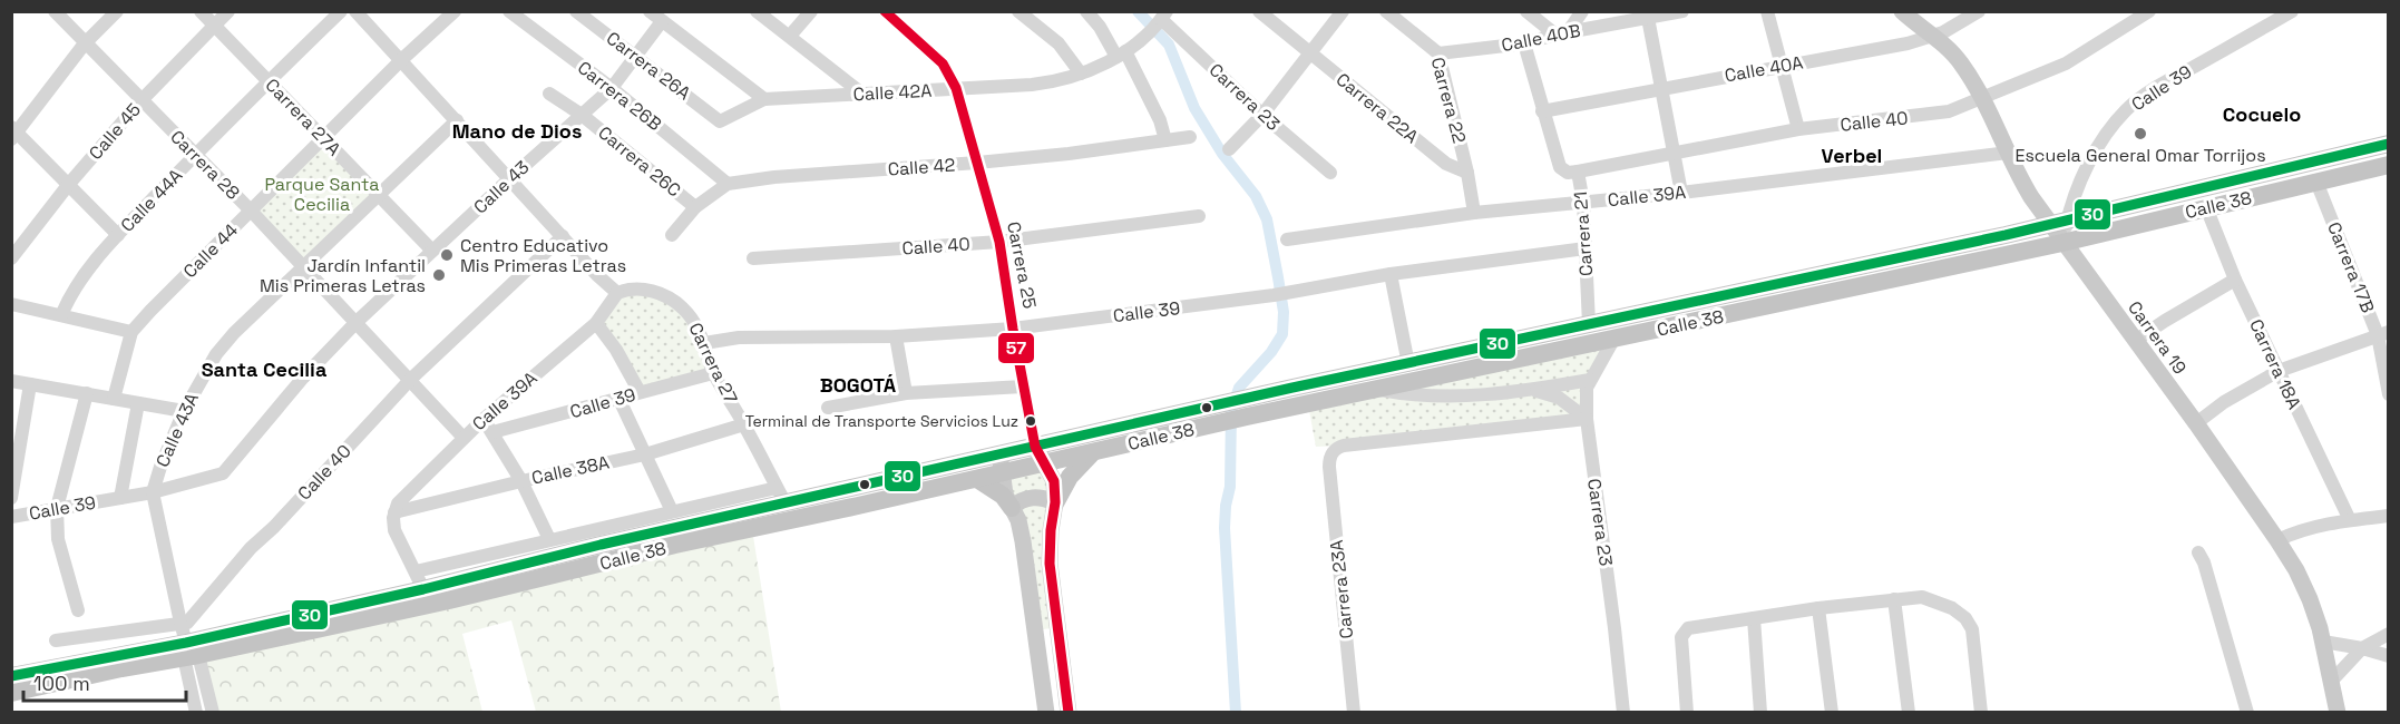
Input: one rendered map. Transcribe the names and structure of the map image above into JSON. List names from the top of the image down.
{
  "streets": {
    "highway": ["Calle 38"],
    "main road": ["Carrera 25", "Carrera 19"],
    "street": [
      "Calle 40B",
      "Carrera 26A",
      "Calle 40A",
      "Calle 39",
      "Calle 42A",
      "Carrera 26B",
      "Carrera 23",
      "Carrera 22",
      "Carrera 22A",
      "Carrera 27A",
      "Calle 40",
      "Calle 45",
      "Carrera 26C",
      "Carrera 28",
      "Calle 42",
      "Calle 43",
      "Calle 39A",
      "Calle 44A",
      "Carrera 21",
      "Calle 44",
      "Carrera 17B",
      "Carrera 27",
      "Carrera 18A",
      "Calle 43A",
      "Calle 38A",
      "Carrera 23A"
    ]
  },
  "crossings": [
    ["Calle 40B", "Carrera 22"],
    ["Calle 40B", "Carrera 21"],
    ["Carrera 26A", "Calle 42A"],
    ["Carrera 26A", "Calle 43"],
    ["Calle 40A", "Carrera 21"],
    ["Calle 40A", "Carrera 19"],
    ["Calle 39", "Calle 43"],
    ["Calle 39", "Calle 38"],
    ["Calle 39", "Carrera 21"],
    ["Calle 39", "Carrera 25"],
    ["Calle 39", "Carrera 19"],
    ["Calle 39", "Carrera 27"],
    ["Calle 39", "Calle 43A"],
    ["Calle 42A", "Carrera 23"],
    ["Calle 42A", "Carrera 25"],
    ["Carrera 26B", "Calle 42"],
    ["Carrera 26B", "Calle 43"],
    ["Carrera 23", "Calle 38"],
    ["Carrera 23", "Carrera 23A"],
    ["Carrera 22", "Carrera 22A"],
    ["Carrera 27A", "Calle 45"],
    ["Carrera 27A", "Calle 43"],
    ["Carrera 27A", "Calle 44A"],
    ["Carrera 27A", "Calle 44"],
    ["Carrera 27A", "Calle 43A"],
    ["Calle 40", "Carrera 28"],
    ["Calle 40", "Carrera 21"],
    ["Calle 40", "Carrera 25"],
    ["Calle 40", "Carrera 19"],
    ["Calle 40", "Calle 43A"],
    ["Calle 45", "Carrera 28"],
    ["Carrera 26C", "Calle 42"],
    ["Carrera 26C", "Calle 43"],
    ["Carrera 28", "Calle 43"],
    ["Carrera 28", "Calle 39A"],
    ["Carrera 28", "Calle 44A"],
    ["Carrera 28", "Calle 44"],
    ["Carrera 28", "Calle 43A"],
    ["Calle 42", "Carrera 25"],
    ["Calle 43", "Calle 43A"],
    ["Calle 39A", "Carrera 21"],
    ["Calle 39A", "Carrera 19"],
    ["Calle 39A", "Carrera 27"],
    ["Calle 39A", "Calle 38A"],
    ["Calle 38", "Carrera 21"],
    ["Calle 38", "Carrera 25"],
    ["Calle 38", "Carrera 17B"],
    ["Calle 38", "Carrera 19"],
    ["Calle 38", "Carrera 27"],
    ["Calle 38", "Carrera 18A"],
    ["Calle 38", "Calle 43A"],
    ["Carrera 27", "Calle 38A"]
  ],
  "districts": [
    "Cocuelo",
    "Mano de Dios",
    "Verbel",
    "Santa Cecilia",
    "BOGOTÁ"
  ],
  "parks": ["Parque Santa Cecilia"],
  "places": [
    "Escuela General Omar Torrijos",
    "Centro Educativo Mis Primeras Letras",
    "Jardín Infantil Mis Primeras Letras",
    "Terminal de Transporte Servicios Luz"
  ],
  "lines": ["transit line 57", "transit line 30"],
  "scale_bar": "100 m"
}
